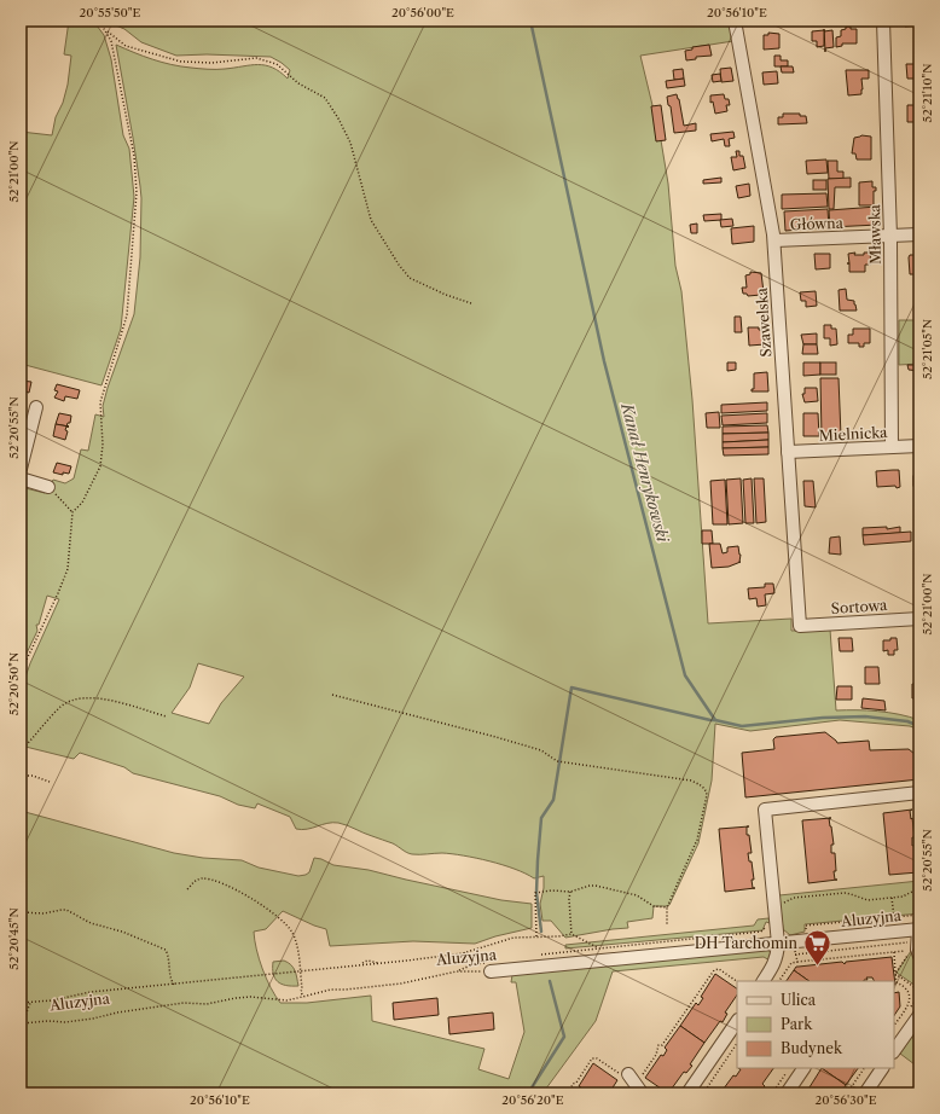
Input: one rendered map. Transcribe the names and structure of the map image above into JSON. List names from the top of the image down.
{
  "streets": {
    "street": [
      "Główna",
      "Mławska",
      "Szawelska",
      "Mielnicka",
      "Sortowa",
      "Aluzyjna"
    ]
  },
  "crossings": [
    ["Główna", "Mławska"],
    ["Główna", "Szawelska"],
    ["Mławska", "Mielnicka"],
    ["Szawelska", "Mielnicka"],
    ["Szawelska", "Sortowa"]
  ],
  "water": ["Kanał Henrykowski"],
  "places": {
    "supermarket": ["DH Tarchomin"]
  },
  "legend": ["Ulica", "Park", "Budynek"],
  "coordinates": [
    "20°55'50\"E",
    "20°56'00\"E",
    "20°56'10\"E",
    "52°21'10\"N",
    "52°21'00\"N",
    "52°21'05\"N",
    "52°20'55\"N",
    "52°20'50\"N",
    "52°20'45\"N",
    "20°56'20\"E",
    "20°56'30\"E"
  ]
}
